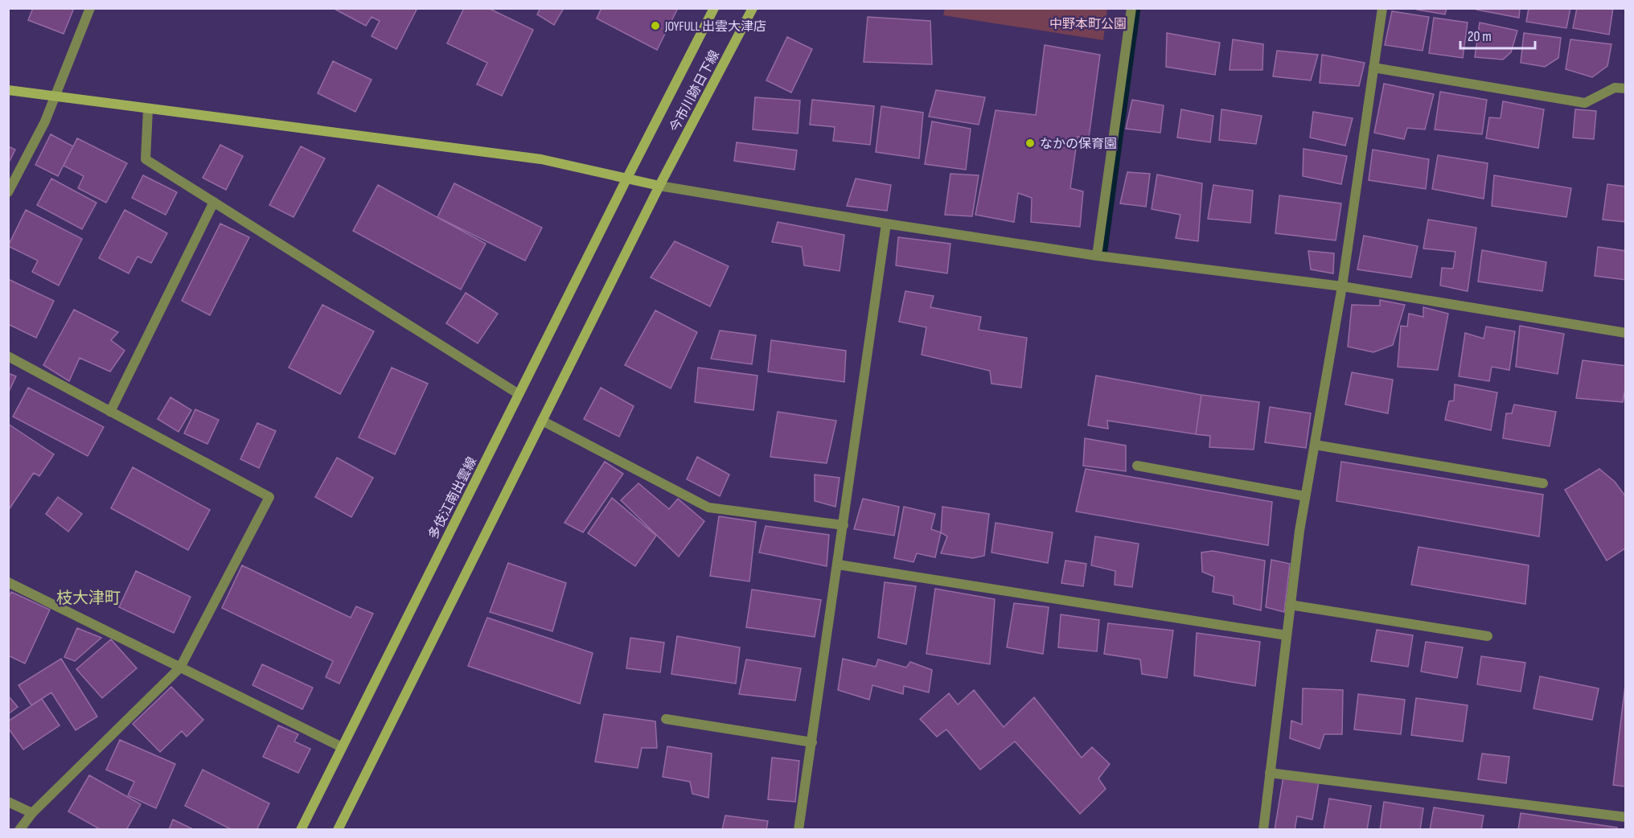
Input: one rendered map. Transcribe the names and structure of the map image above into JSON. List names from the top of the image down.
{
  "streets": {
    "main road": ["今市川跡日下線", "多伎江南出雲線"]
  },
  "districts": ["枝大津町"],
  "parks": ["中野本町公園"],
  "places": ["JOYFULL 出雲大津店", "なかの保育園"],
  "scale_bar": "20 m"
}
